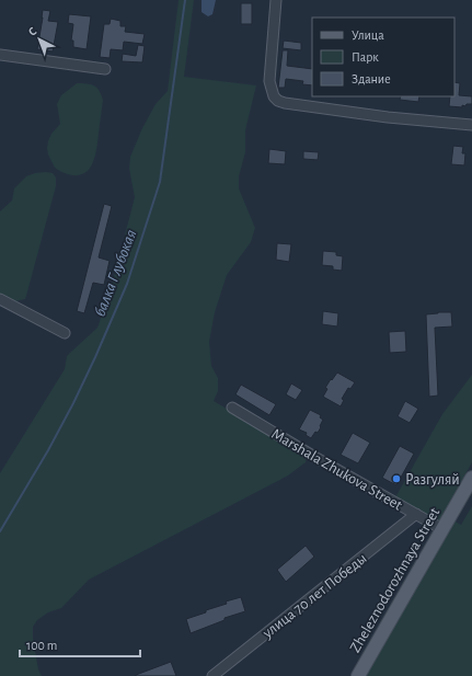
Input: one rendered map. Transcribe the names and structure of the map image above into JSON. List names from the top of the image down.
{
  "streets": {
    "main road": ["Zheleznodorozhnaya Street"],
    "street": ["Marshala Zhukova Street", "улица 70 лет Победы"]
  },
  "crossings": [
    ["Marshala Zhukova Street", "Zheleznodorozhnaya Street"],
    ["Marshala Zhukova Street", "улица 70 лет Победы"]
  ],
  "water": ["балка Глубокая"],
  "places": ["Разгуляй"],
  "legend": ["Улица", "Парк", "Здание"],
  "scale_bar": "100 m",
  "north": "top left"
}
